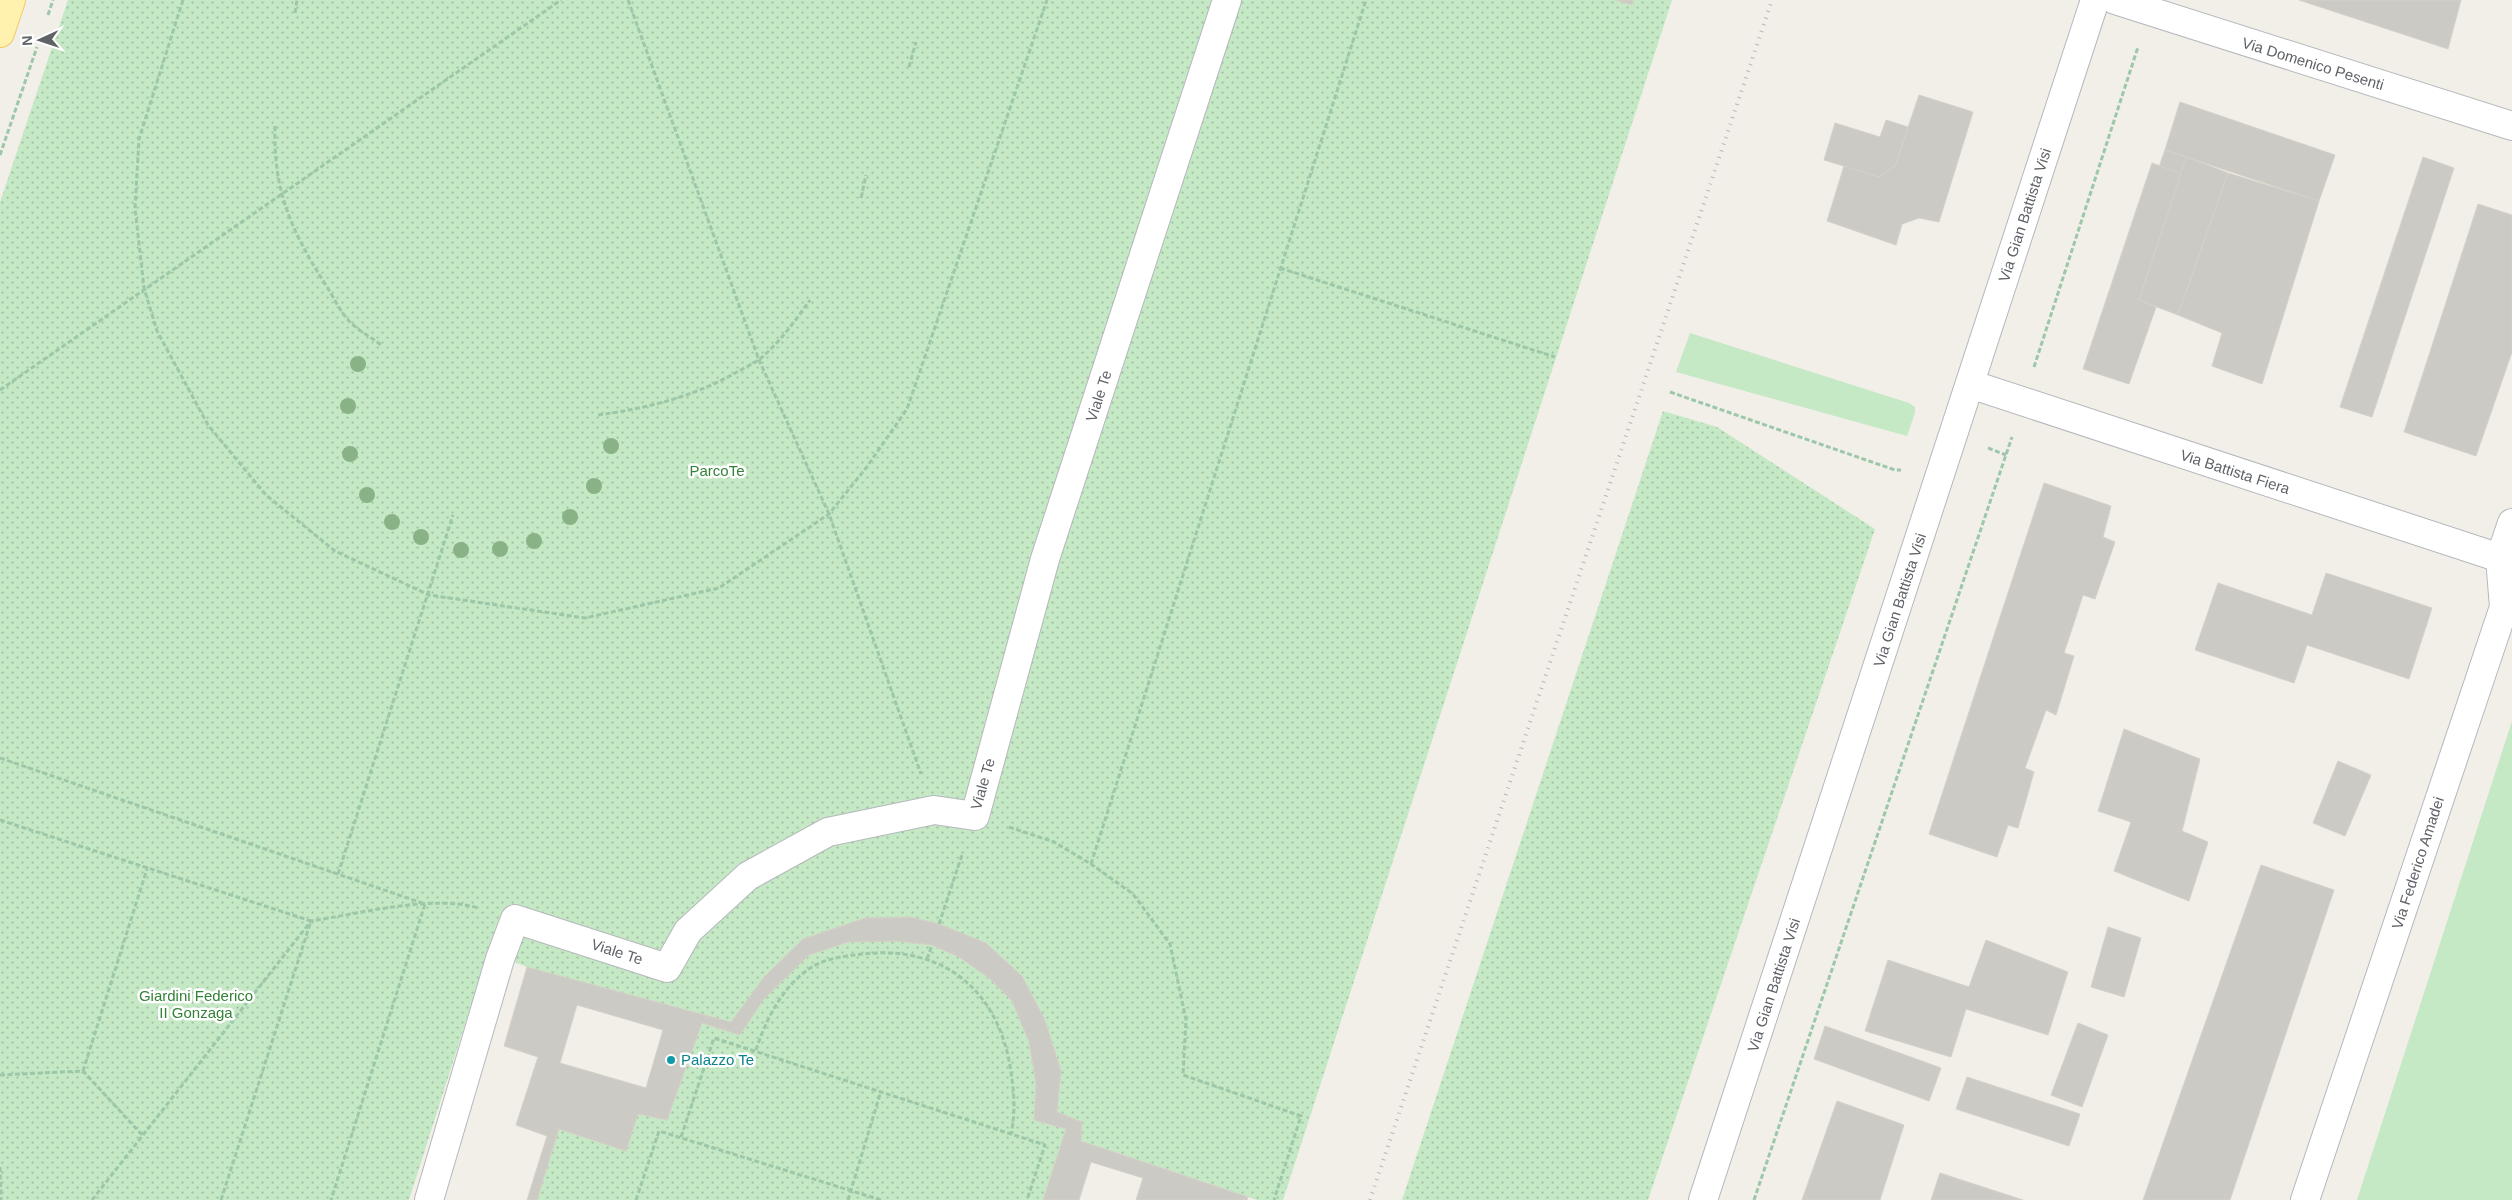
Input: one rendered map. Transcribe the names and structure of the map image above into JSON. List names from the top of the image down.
{
  "streets": {
    "street": [
      "Via Domenico Pesenti",
      "Via Gian Battista Visi",
      "Viale Te",
      "Via Battista Fiera",
      "Via Federico Amadei"
    ]
  },
  "crossings": [
    ["Via Gian Battista Visi", "Via Battista Fiera"],
    ["Via Battista Fiera", "Via Federico Amadei"]
  ],
  "parks": ["ParcoTe", "Giardini Federico II Gonzaga"],
  "places": ["Palazzo Te"],
  "north": "left"
}
